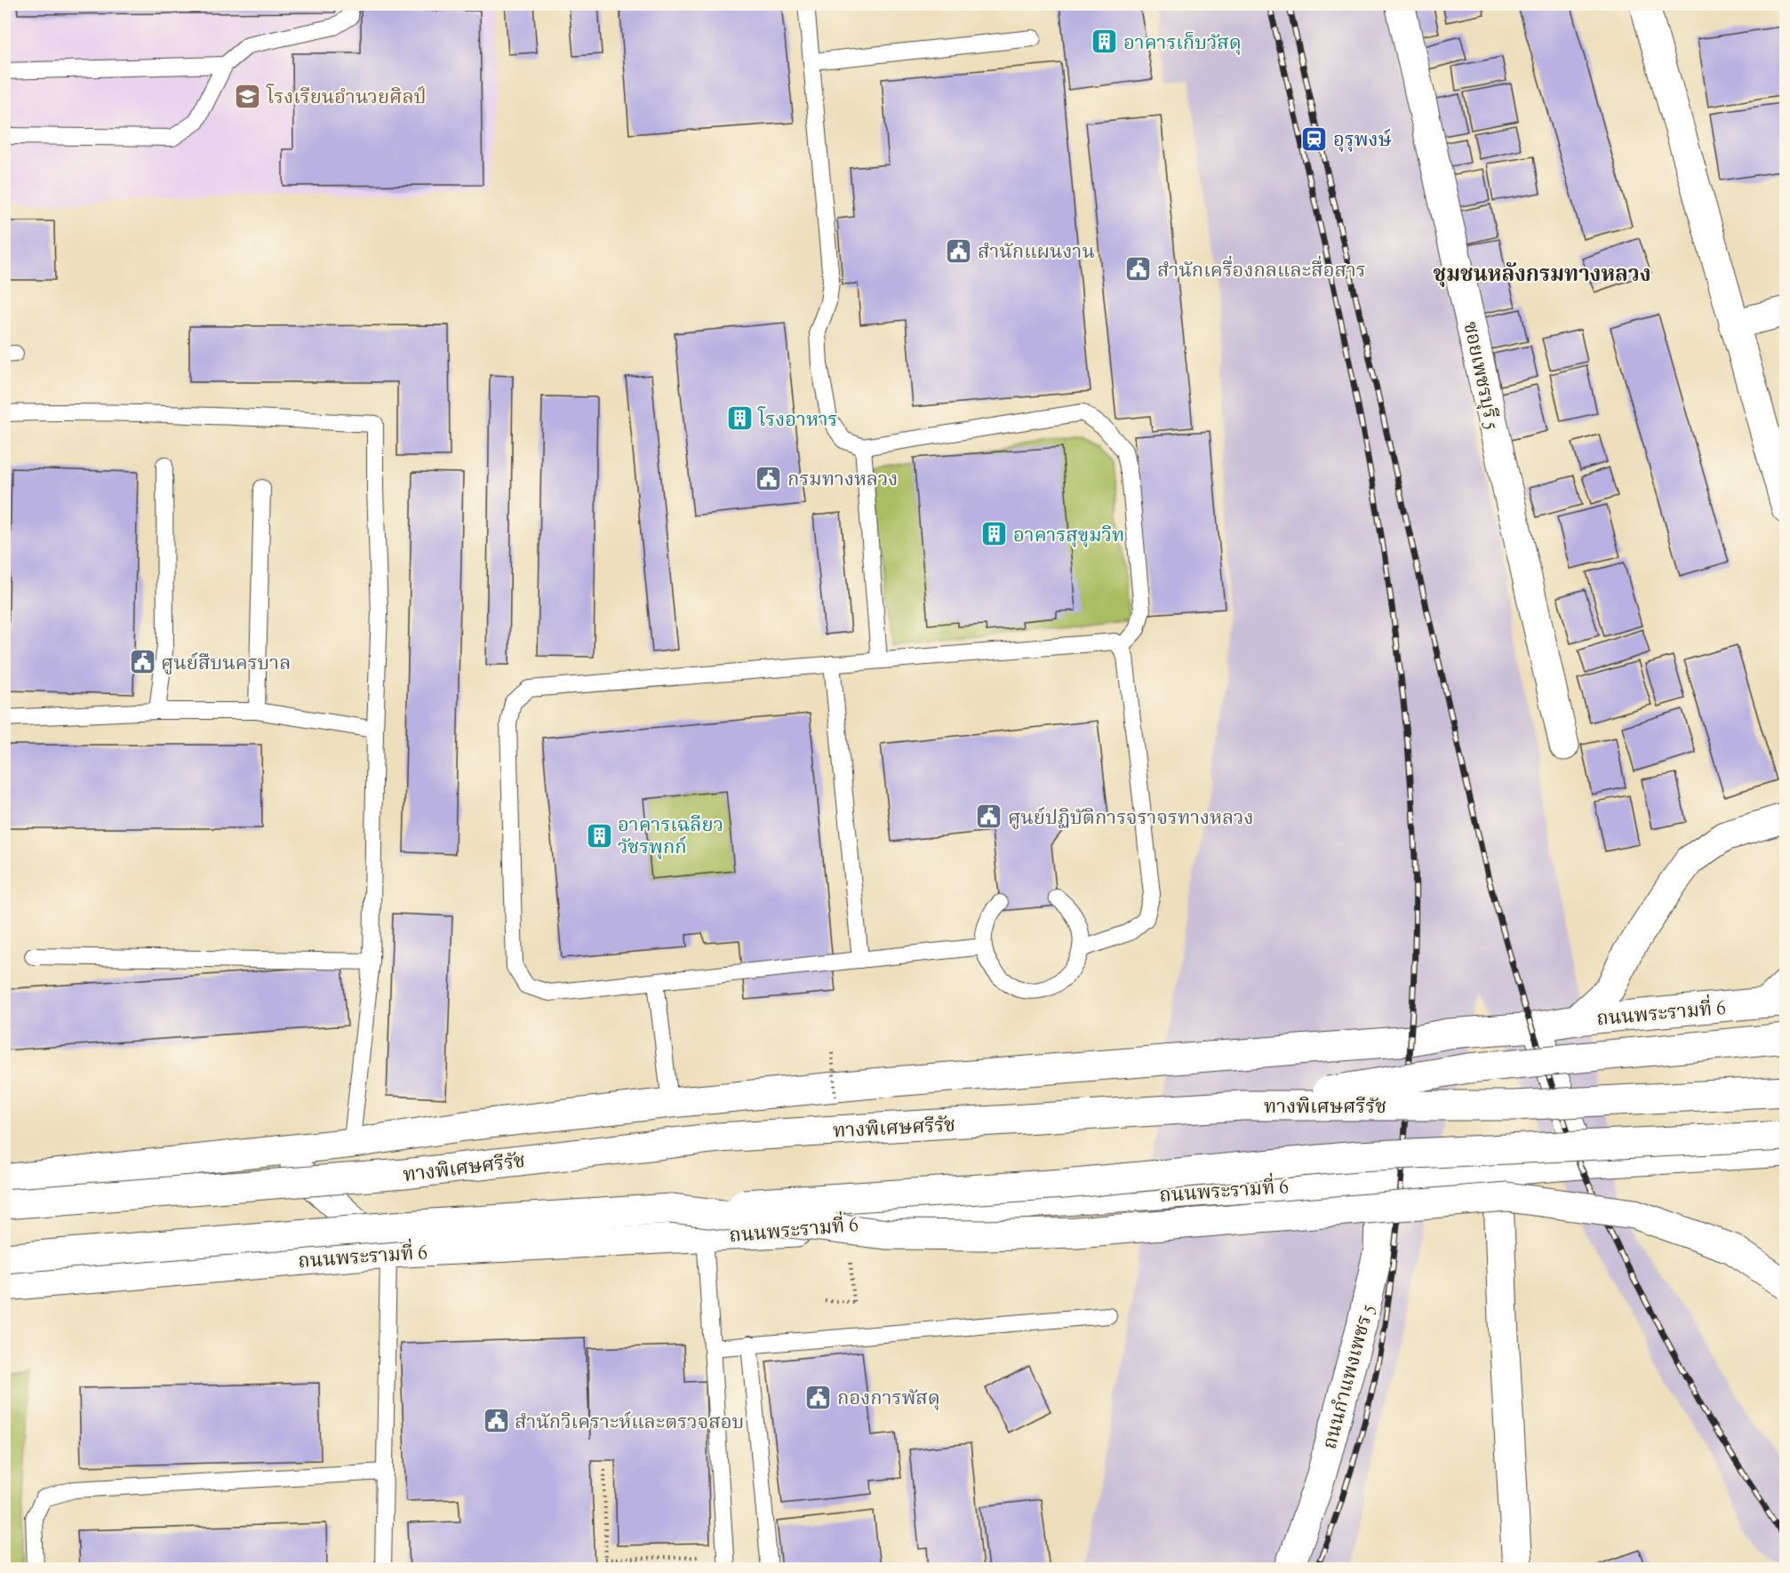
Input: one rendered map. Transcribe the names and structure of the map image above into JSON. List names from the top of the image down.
{
  "streets": {
    "main road": [
      "ซอยเพชรบุรี 5",
      "ถนนพระรามที่ 6",
      "ทางพิเศษศรีรัช",
      "ถนนกำแพงเพชร 5"
    ]
  },
  "crossings": [
    ["ถนนพระรามที่ 6", "ถนนกำแพงเพชร 5"]
  ],
  "districts": ["ชุมชนหลังกรมทางหลวง"],
  "places": {
    "building": [
      "อาคารเก็บวัสดุ",
      "โรงอาหาร",
      "อาคารสุขุมวิท",
      "อาคารเฉลียว วัชรพุกก์"
    ],
    "school or university": ["โรงเรียนอำนวยศิลป์"],
    "station": ["อุรุพงษ์"],
    "public building": [
      "สำนักแผนงาน",
      "สำนักเครื่องกลและสื่อสาร",
      "กรมทางหลวง",
      "ศูนย์สืบนครบาล",
      "ศูนย์ปฏิบัติการจราจรทางหลวง",
      "กองการพัสดุ",
      "สำนักวิเคราะห์และตรวจสอบ"
    ]
  }
}
